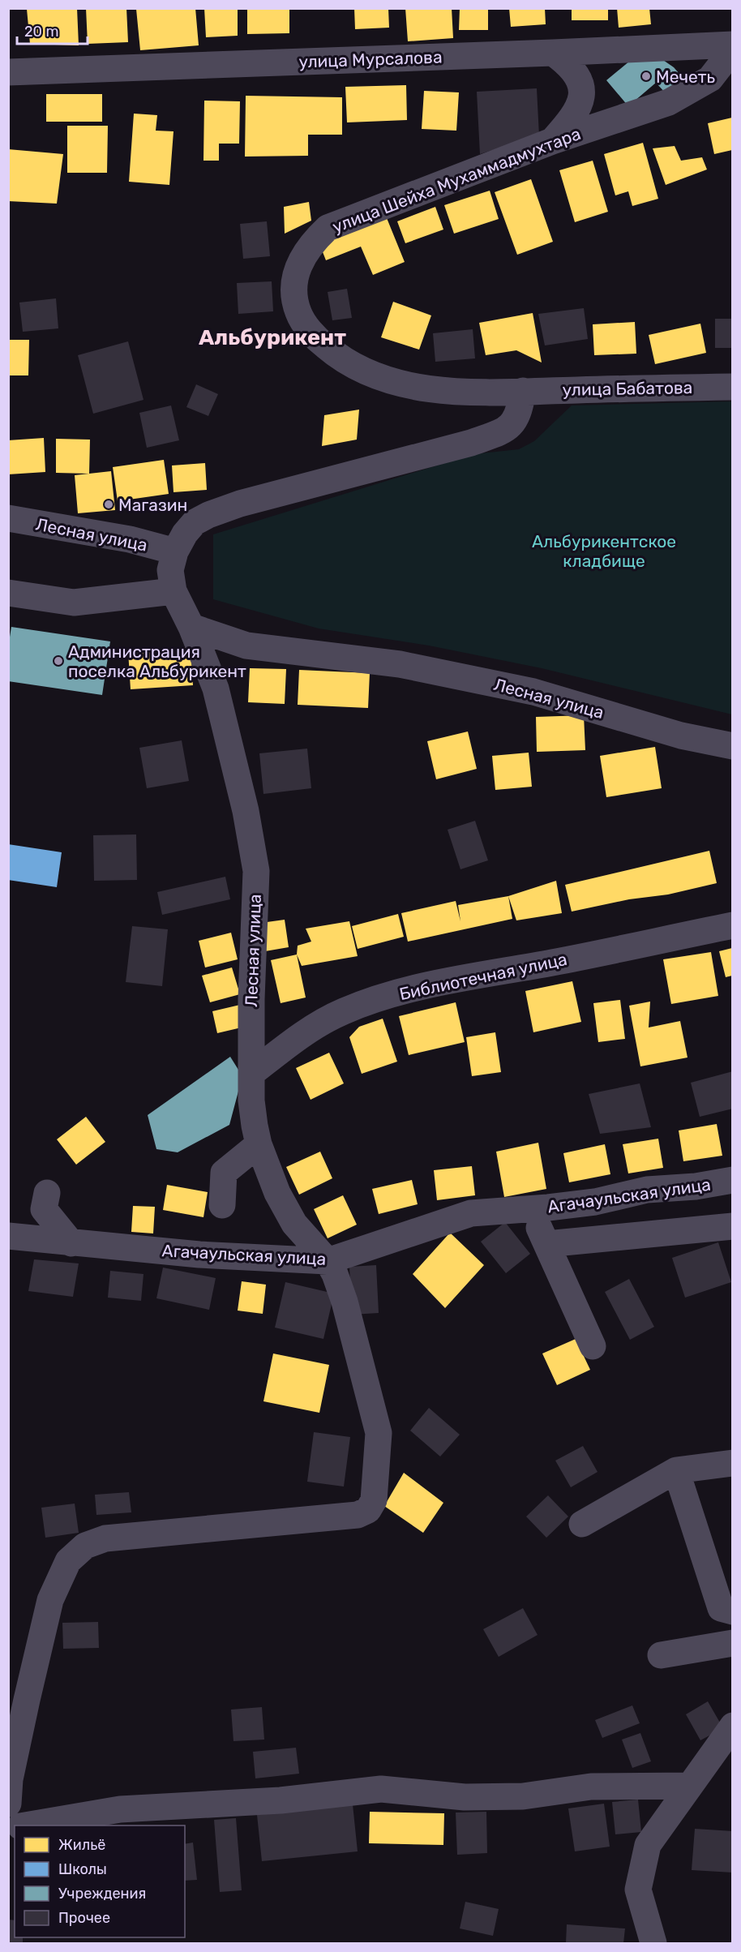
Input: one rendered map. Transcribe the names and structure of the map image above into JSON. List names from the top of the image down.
{
  "streets": {
    "street": [
      "улица Мурсалова",
      "улица Шейха Мухаммадмухтара",
      "улица Бабатова",
      "Лесная улица",
      "Библиотечная улица",
      "Агачаульская улица"
    ]
  },
  "crossings": [
    ["улица Шейха Мухаммадмухтара", "улица Бабатова"],
    ["улица Шейха Мухаммадмухтара", "Лесная улица"],
    ["улица Бабатова", "Лесная улица"],
    ["Лесная улица", "Библиотечная улица"],
    ["Лесная улица", "Агачаульская улица"]
  ],
  "districts": ["Альбурикент"],
  "parks": ["Альбурикентское кладбище"],
  "places": ["Мечеть", "Магазин", "Администрация поселка Альбурикент"],
  "legend": [
    "Жильё",
    "Школы",
    "Учреждения",
    "Прочее"
  ],
  "scale_bar": "20 m"
}
